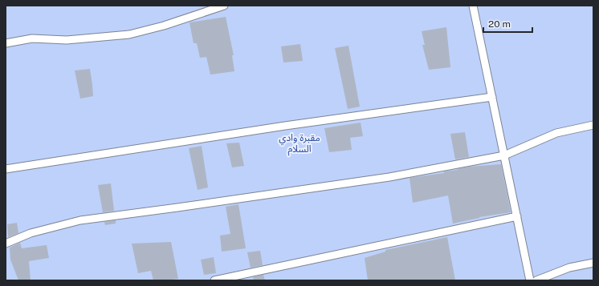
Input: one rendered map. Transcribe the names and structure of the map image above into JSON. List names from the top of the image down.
{
  "parks": ["مقبرة وادي السلام"],
  "scale_bar": "20 m"
}
